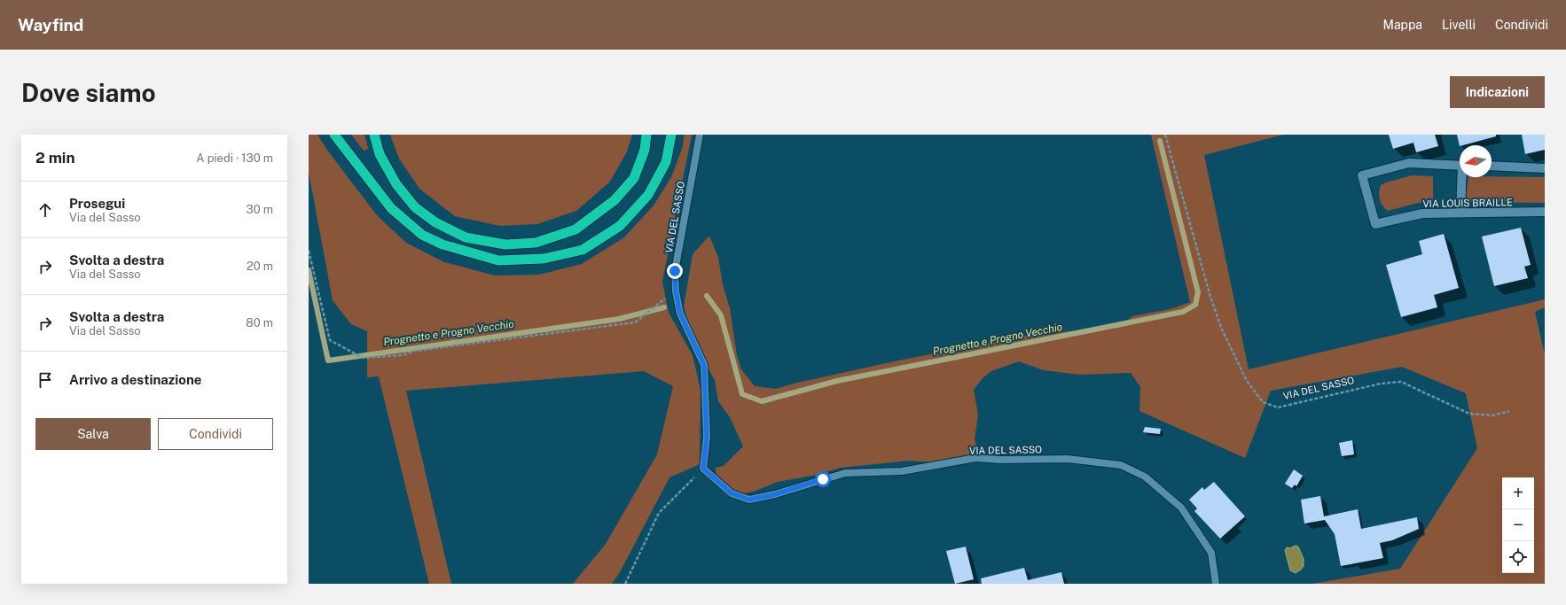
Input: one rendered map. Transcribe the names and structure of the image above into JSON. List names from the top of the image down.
{
  "streets": {
    "street": ["VIA LOUIS BRAILLE"],
    "lane": ["VIA DEL SASSO"]
  },
  "water": ["Prognetto e Progno Vecchio"],
  "north": "left",
  "page": {
    "header": "Wayfind",
    "nav": ["Mappa", "Livelli", "Condividi"],
    "buttons": [
      "Indicazioni",
      ["Salva", "Condividi"]
    ],
    "title": "Dove siamo",
    "heading": ["2 min", "A piedi · 130 m"],
    "list": [
      ["Prosegui", "Via del Sasso", "30 m"],
      ["Svolta a destra", "Via del Sasso", "20 m"],
      ["Svolta a destra", "Via del Sasso", "80 m"],
      "Arrivo a destinazione"
    ],
    "map_buttons": ["+", "−"]
  }
}
